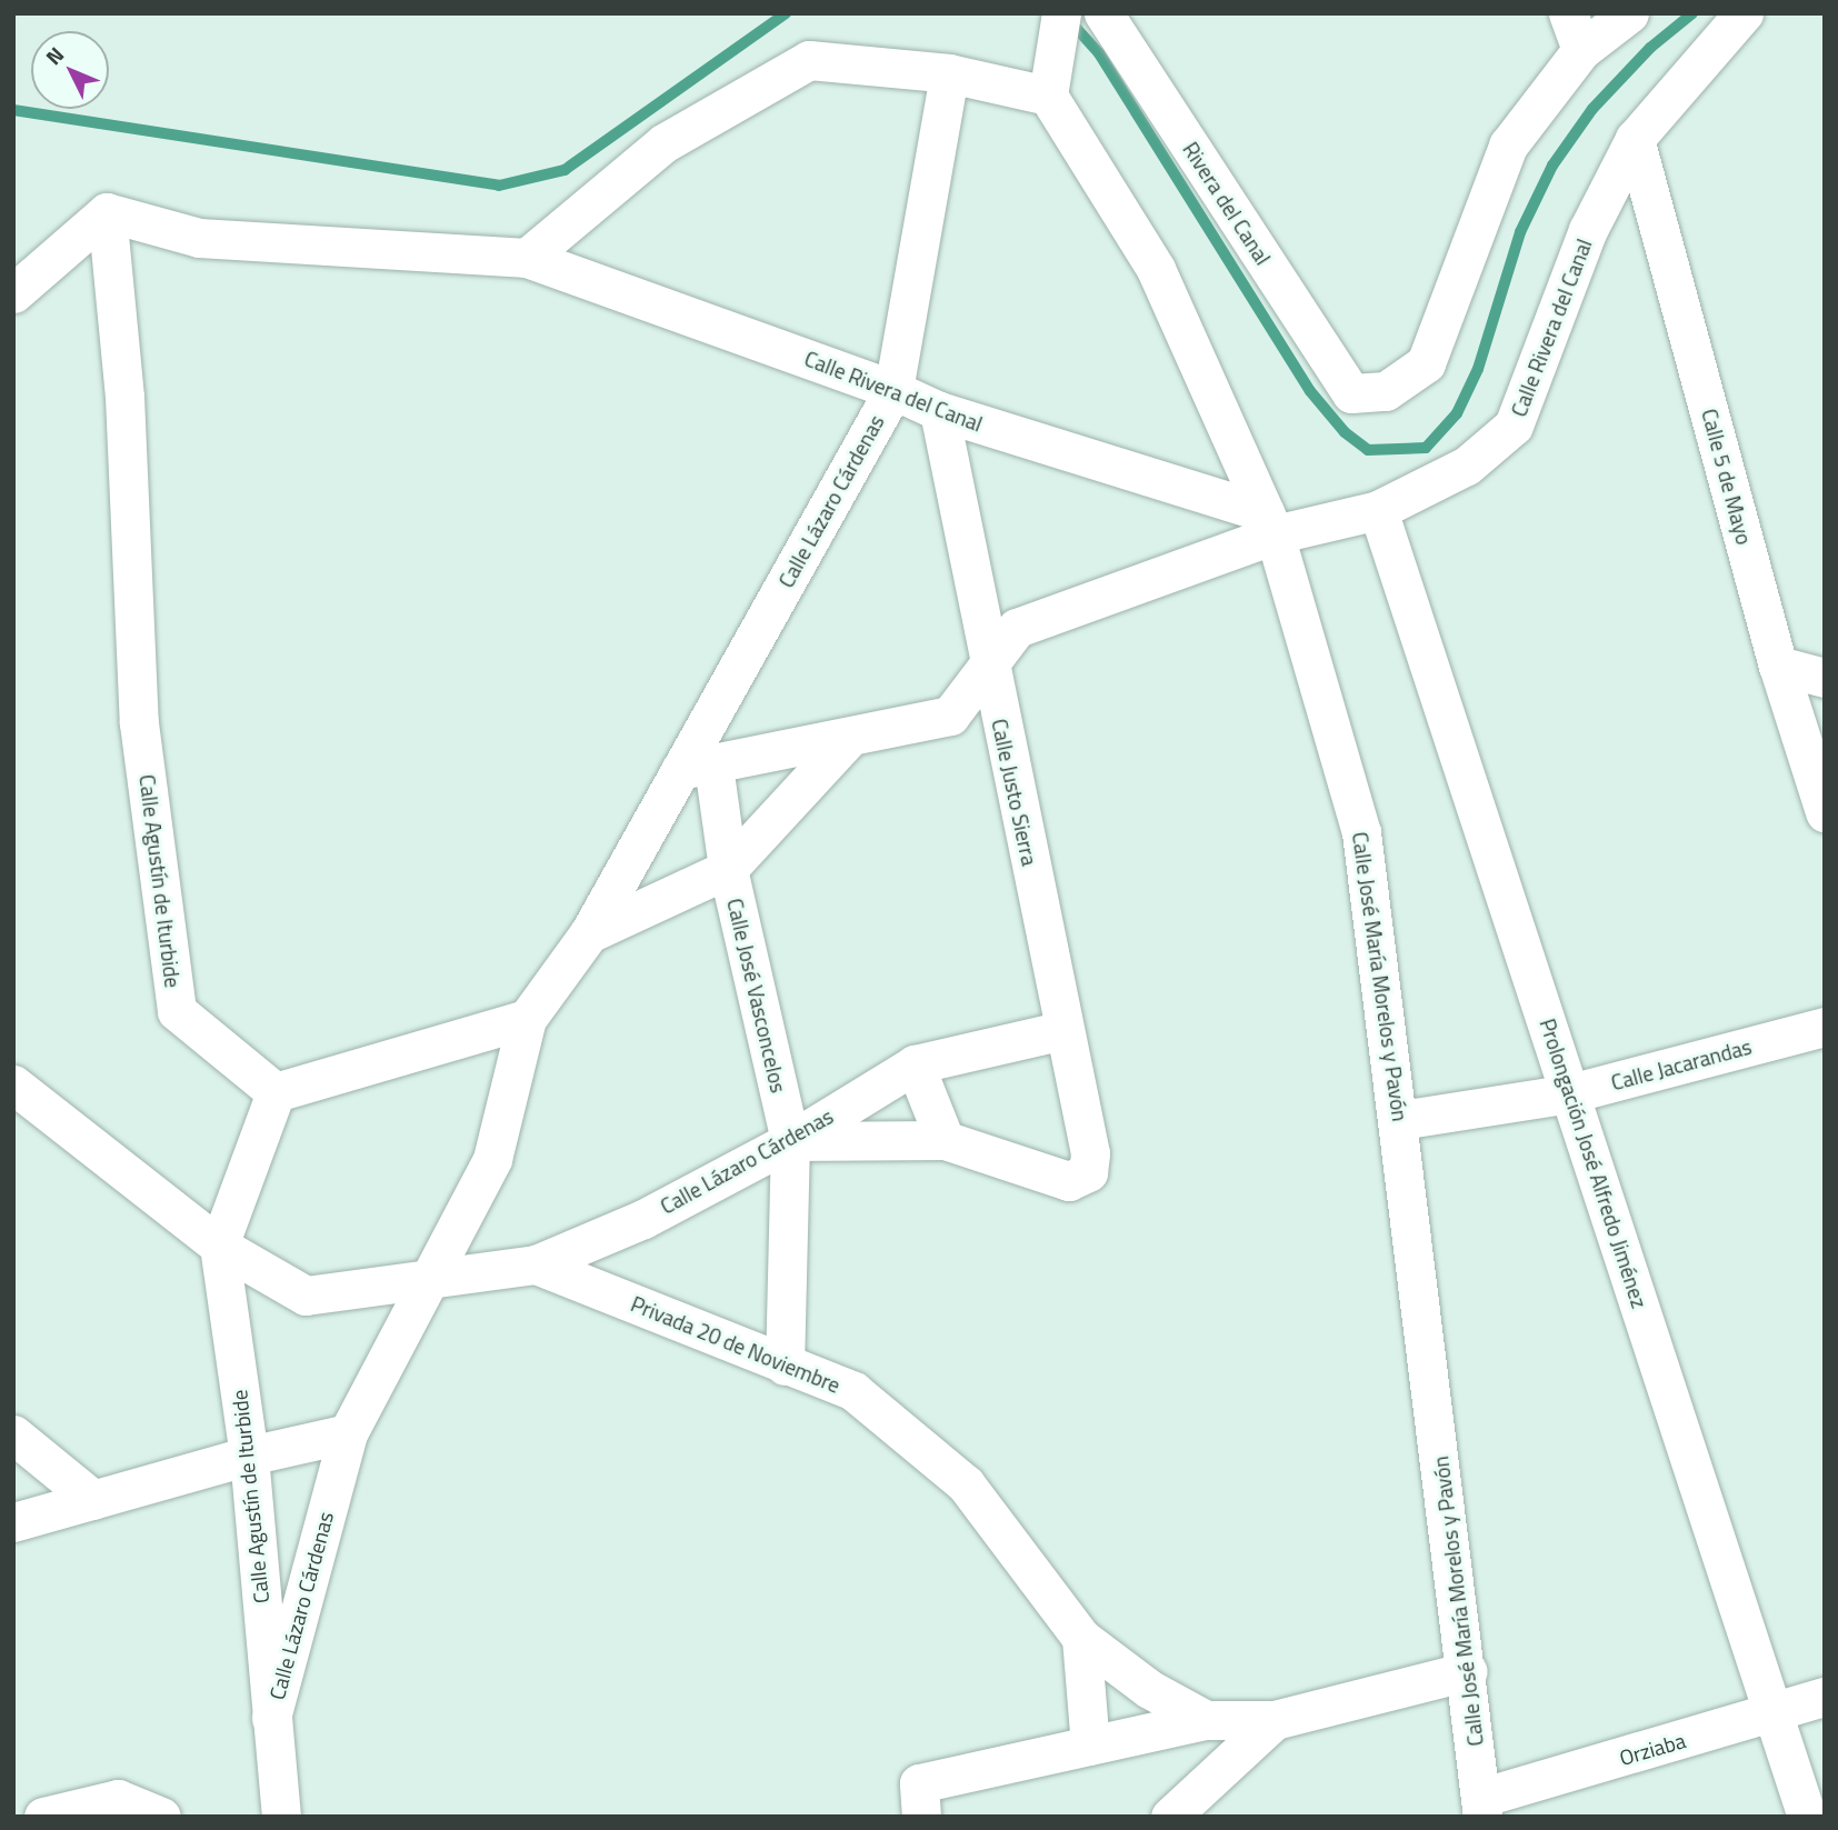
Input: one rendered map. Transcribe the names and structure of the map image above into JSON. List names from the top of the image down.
{
  "streets": {
    "street": [
      "Rivera del Canal",
      "Calle Rivera del Canal",
      "Calle 5 de Mayo",
      "Calle Lázaro Cárdenas",
      "Calle Justo Sierra",
      "Calle Agustín de Iturbide",
      "Calle José María Morelos y Pavón",
      "Calle José Vasconcelos",
      "Calle Jacarandas",
      "Prolongación José Alfredo Jiménez",
      "Privada 20 de Noviembre",
      "Orziaba"
    ]
  },
  "crossings": [
    ["Calle Rivera del Canal", "Calle 5 de Mayo"],
    ["Calle Rivera del Canal", "Calle Lázaro Cárdenas"],
    ["Calle Rivera del Canal", "Calle Justo Sierra"],
    ["Calle Rivera del Canal", "Calle Agustín de Iturbide"],
    ["Calle Rivera del Canal", "Calle José María Morelos y Pavón"],
    ["Calle Rivera del Canal", "Prolongación José Alfredo Jiménez"],
    ["Calle Lázaro Cárdenas", "Calle Justo Sierra"],
    ["Calle Lázaro Cárdenas", "Calle Agustín de Iturbide"],
    ["Calle Lázaro Cárdenas", "Calle José Vasconcelos"],
    ["Calle Lázaro Cárdenas", "Privada 20 de Noviembre"],
    ["Calle José María Morelos y Pavón", "Calle Jacarandas"],
    ["Calle José María Morelos y Pavón", "Orziaba"],
    ["Calle José Vasconcelos", "Privada 20 de Noviembre"],
    ["Calle Jacarandas", "Prolongación José Alfredo Jiménez"],
    ["Prolongación José Alfredo Jiménez", "Orziaba"]
  ],
  "north": "top left"
}
